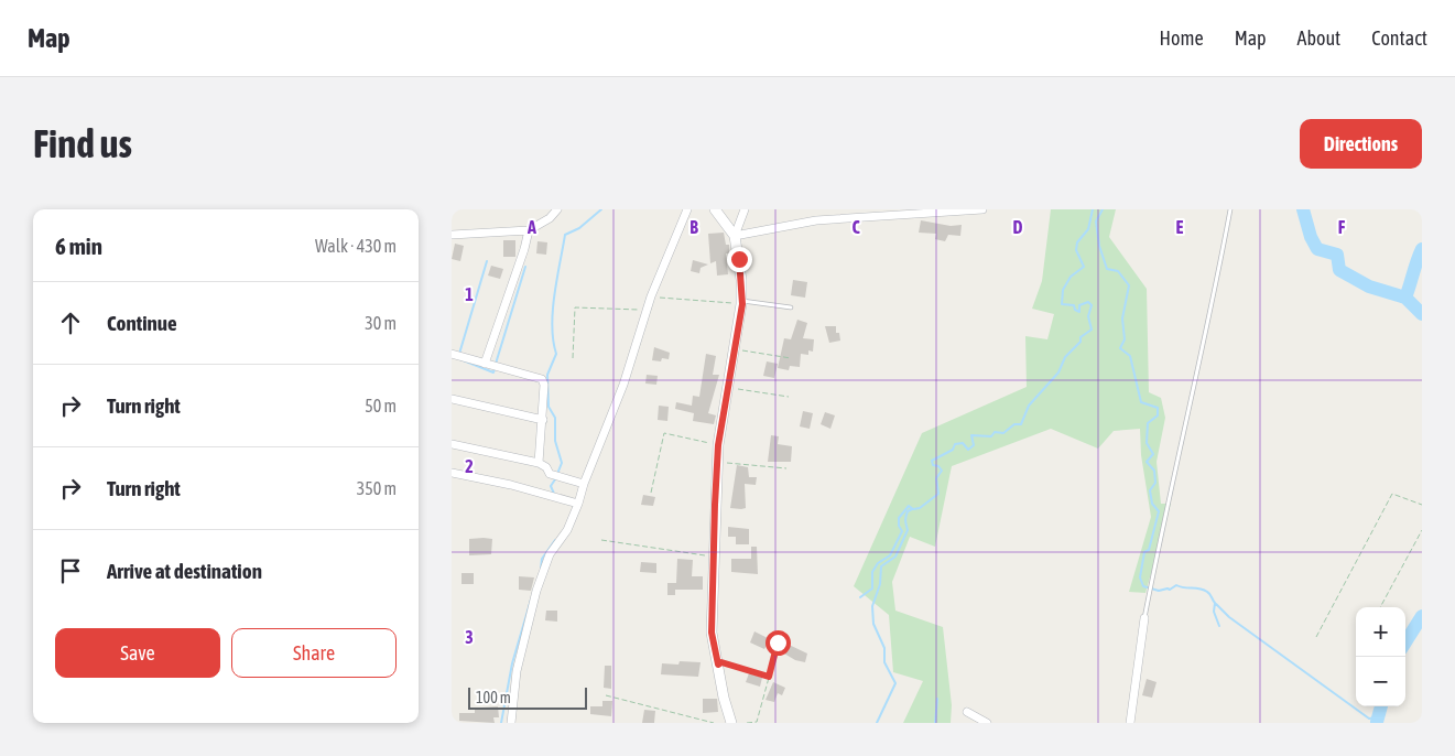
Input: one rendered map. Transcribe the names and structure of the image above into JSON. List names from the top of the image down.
{
  "scale_bar": "100 m",
  "page": {
    "header": "Map",
    "nav": [
      "Home",
      "Map",
      "About",
      "Contact"
    ],
    "buttons": [
      "Directions",
      ["Save", "Share"]
    ],
    "title": "Find us",
    "heading": ["6 min", "Walk · 430 m"],
    "list": [
      ["Continue", "30 m"],
      ["Turn right", "50 m"],
      ["Turn right", "350 m"],
      "Arrive at destination"
    ],
    "map_buttons": ["+", "−"],
    "scale": "100 m"
  },
  "grid": {
    "columns": [
      "A",
      "B",
      "C",
      "D",
      "E",
      "F"
    ],
    "rows": ["1", "2", "3"]
  }
}
